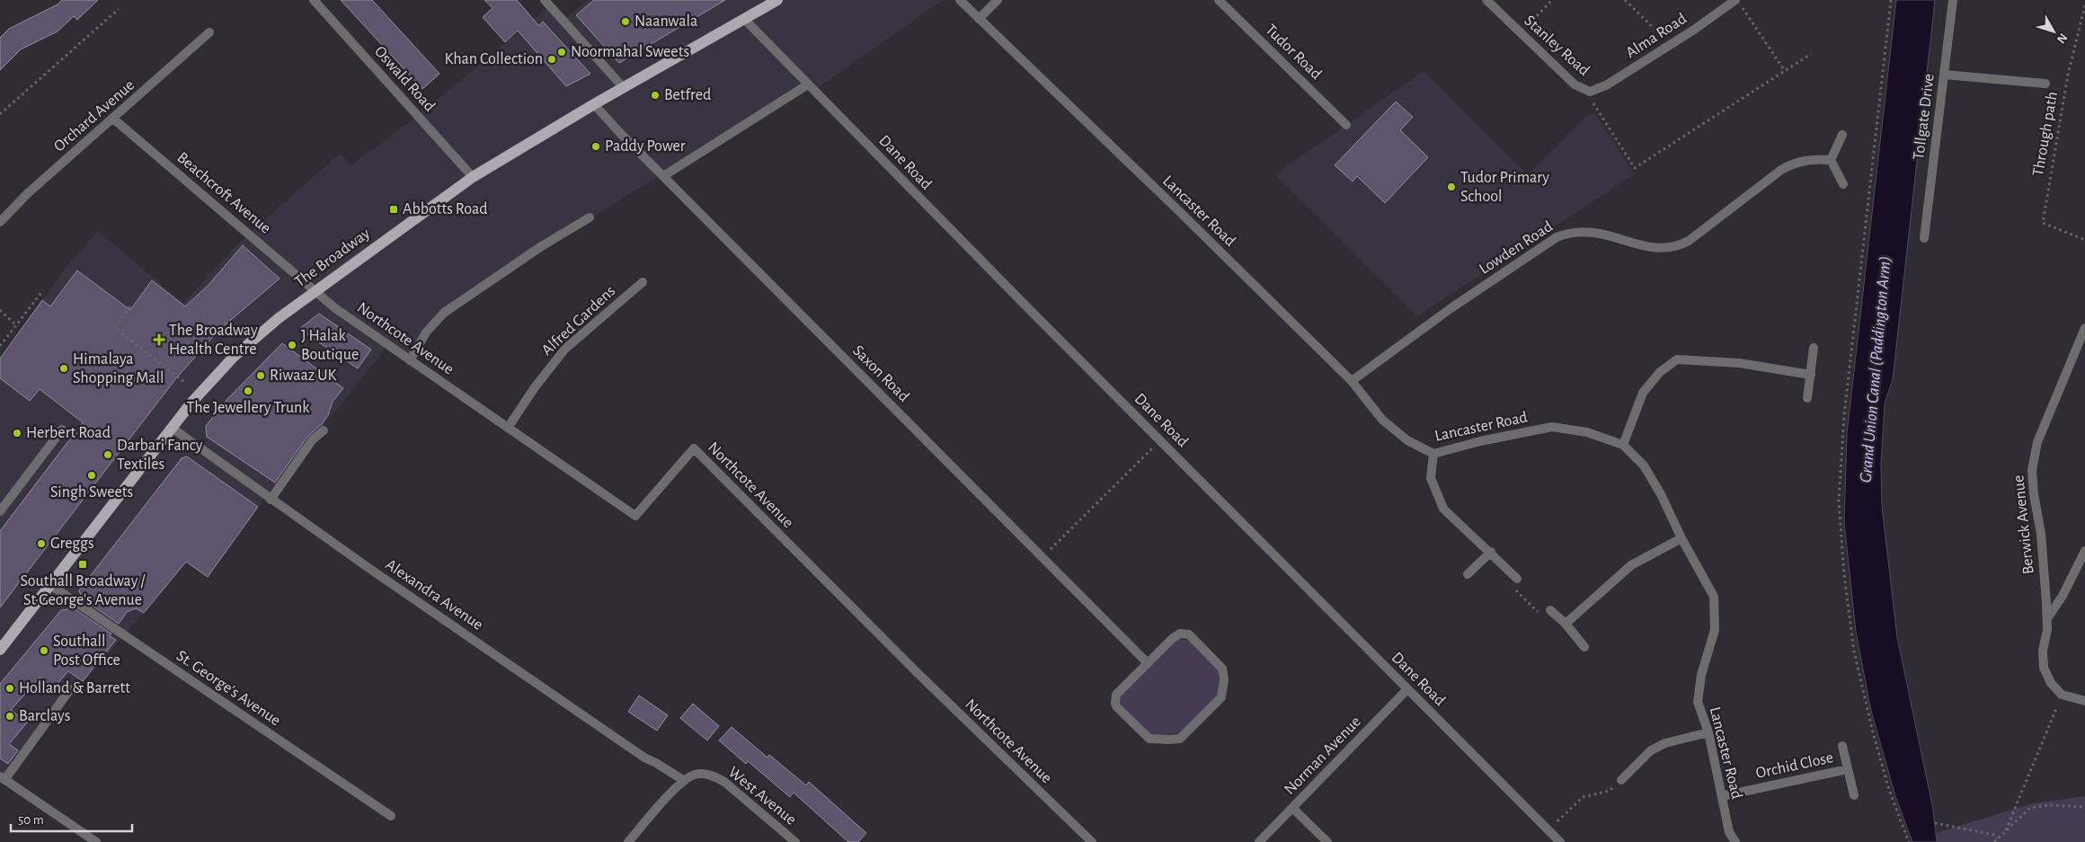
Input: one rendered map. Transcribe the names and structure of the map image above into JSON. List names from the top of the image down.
{
  "streets": {
    "main road": ["The Broadway"],
    "street": [
      "Alma Road",
      "Stanley Road",
      "Tudor Road",
      "Oswald Road",
      "Orchard Avenue",
      "Tollgate Drive",
      "Dane Road",
      "Beachcroft Avenue",
      "Lancaster Road",
      "Lowden Road",
      "Alfred Gardens",
      "Northcote Avenue",
      "Saxon Road",
      "Berwick Avenue",
      "Alexandra Avenue",
      "St. George's Avenue",
      "Norman Avenue",
      "Orchid Close",
      "West Avenue"
    ],
    "path": ["Through path"]
  },
  "crossings": [
    ["Alma Road", "Stanley Road"],
    ["Oswald Road", "The Broadway"],
    ["Orchard Avenue", "Beachcroft Avenue"],
    ["Dane Road", "The Broadway"],
    ["Dane Road", "Norman Avenue"],
    ["Beachcroft Avenue", "The Broadway"],
    ["Beachcroft Avenue", "Northcote Avenue"],
    ["Lancaster Road", "Lowden Road"],
    ["Lancaster Road", "Orchid Close"],
    ["The Broadway", "Northcote Avenue"],
    ["The Broadway", "Saxon Road"],
    ["The Broadway", "Alexandra Avenue"],
    ["The Broadway", "St. George's Avenue"],
    ["Alfred Gardens", "Northcote Avenue"],
    ["Alexandra Avenue", "West Avenue"]
  ],
  "water": ["Grand Union Canal (Paddington Arm)"],
  "places": {
    "other": [
      "Naanwala",
      "Noormahal Sweets",
      "Khan Collection",
      "Betfred",
      "Paddy Power",
      "Tudor Primary School",
      "J Halak Boutique",
      "Himalaya Shopping Mall",
      "Riwaaz UK",
      "The Jewellery Trunk",
      "Herbert Road",
      "Darbari Fancy Textiles",
      "Singh Sweets",
      "Greggs",
      "Southall Post Office",
      "Holland & Barrett",
      "Barclays"
    ],
    "transit": ["Abbotts Road", "Southall Broadway / St George's Avenue"],
    "health": ["The Broadway Health Centre"]
  },
  "scale_bar": "50 m",
  "north": "bottom right"
}
